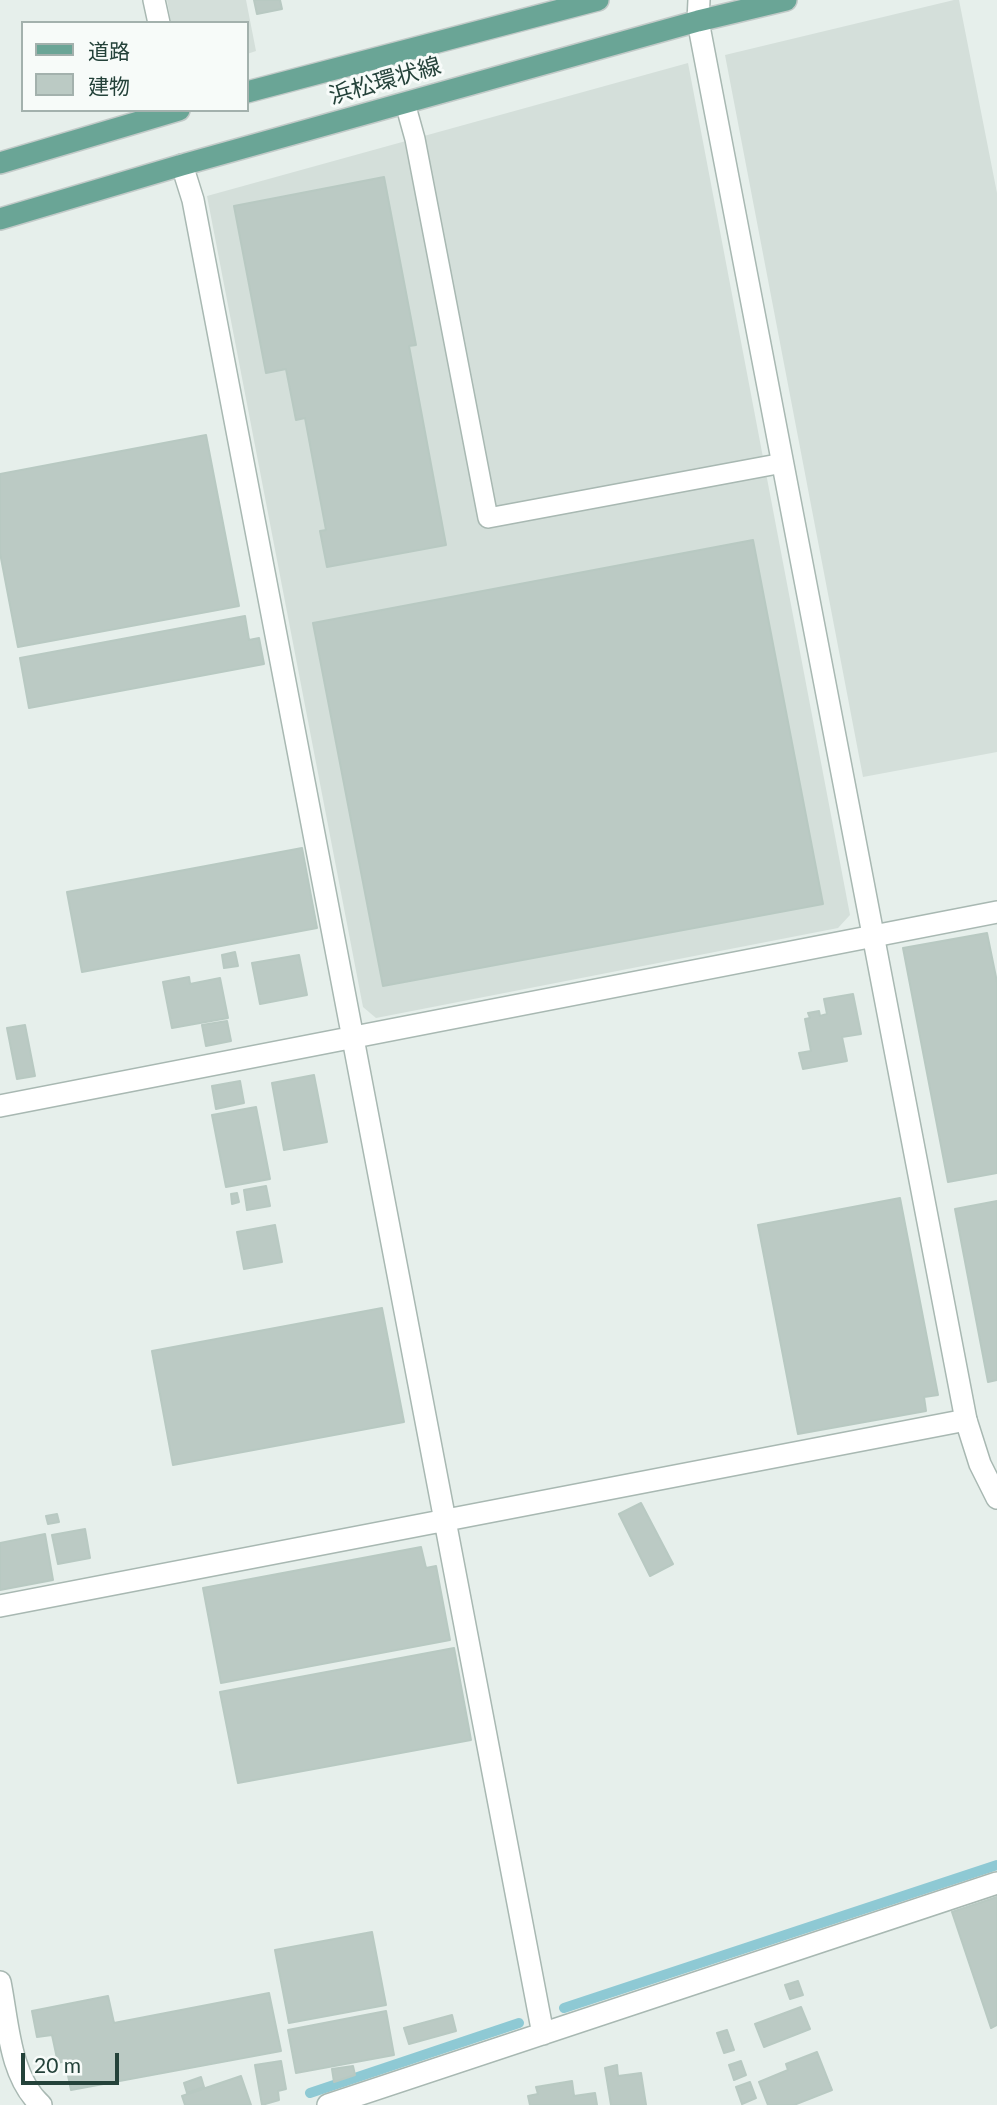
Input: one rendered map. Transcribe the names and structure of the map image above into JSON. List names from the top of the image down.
{
  "streets": {
    "main road": ["浜松環状線"]
  },
  "legend": ["道路", "建物"],
  "scale_bar": "20 m"
}
